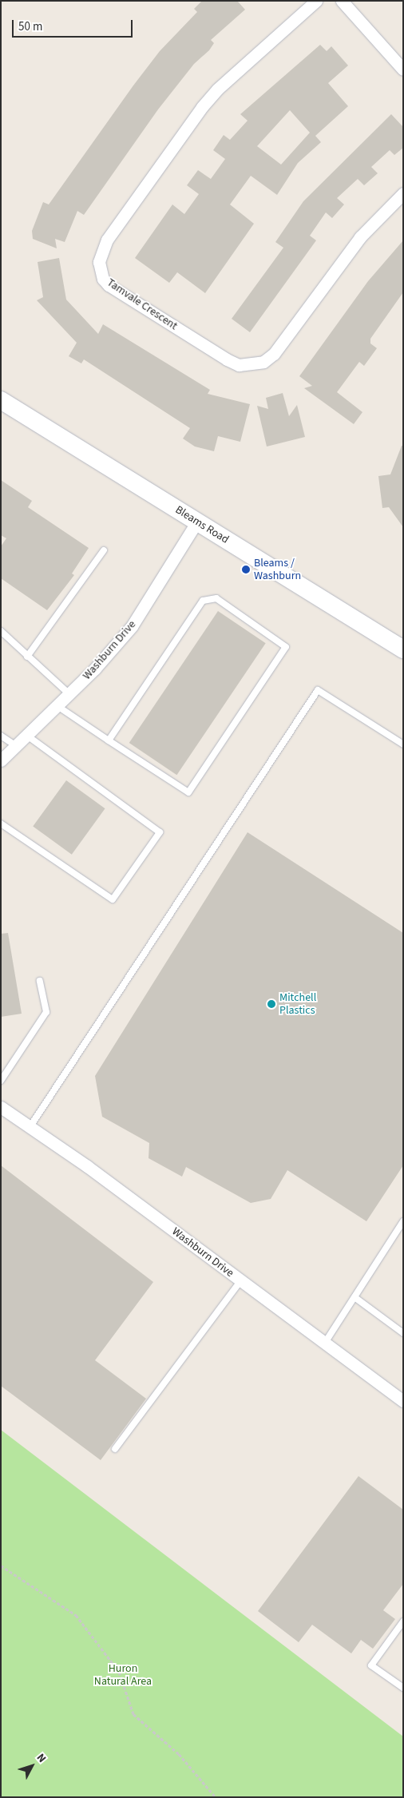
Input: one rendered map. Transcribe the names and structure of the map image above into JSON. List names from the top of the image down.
{
  "streets": {
    "main road": ["Bleams Road"],
    "street": ["Tamvale Crescent", "Washburn Drive"]
  },
  "crossings": [
    ["Bleams Road", "Washburn Drive"]
  ],
  "parks": ["Huron Natural Area"],
  "places": ["Bleams / Washburn", "Mitchell Plastics"],
  "scale_bar": "50 m",
  "north": "top right"
}
